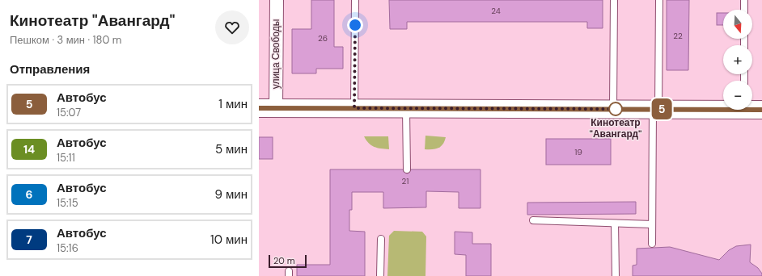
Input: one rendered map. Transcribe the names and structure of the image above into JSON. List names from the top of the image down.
{
  "streets": {
    "street": ["улица Свободы"]
  },
  "places": ["Кинотеатр \"Авангард\""],
  "lines": ["bus line 5"],
  "house_numbers": [
    "24",
    "22",
    "26",
    "19",
    "21"
  ],
  "scale_bar": "20 m",
  "north": "bottom",
  "page": {
    "heading": [
      ["Кинотеатр \"Авангард\"", "Пешком · 3 мин · 180 m"],
      "Отправления"
    ],
    "on_map": "5",
    "map_buttons": ["+", "−"],
    "list": [
      {
        "mark": "5",
        "name": "Автобус",
        "note": "15:07",
        "value": "1 мин"
      },
      {
        "mark": "14",
        "name": "Автобус",
        "note": "15:11",
        "value": "5 мин"
      },
      {
        "mark": "6",
        "name": "Автобус",
        "note": "15:15",
        "value": "9 мин"
      },
      {
        "mark": "7",
        "name": "Автобус",
        "note": "15:16",
        "value": "10 мин"
      }
    ],
    "scale": "20 m"
  }
}
